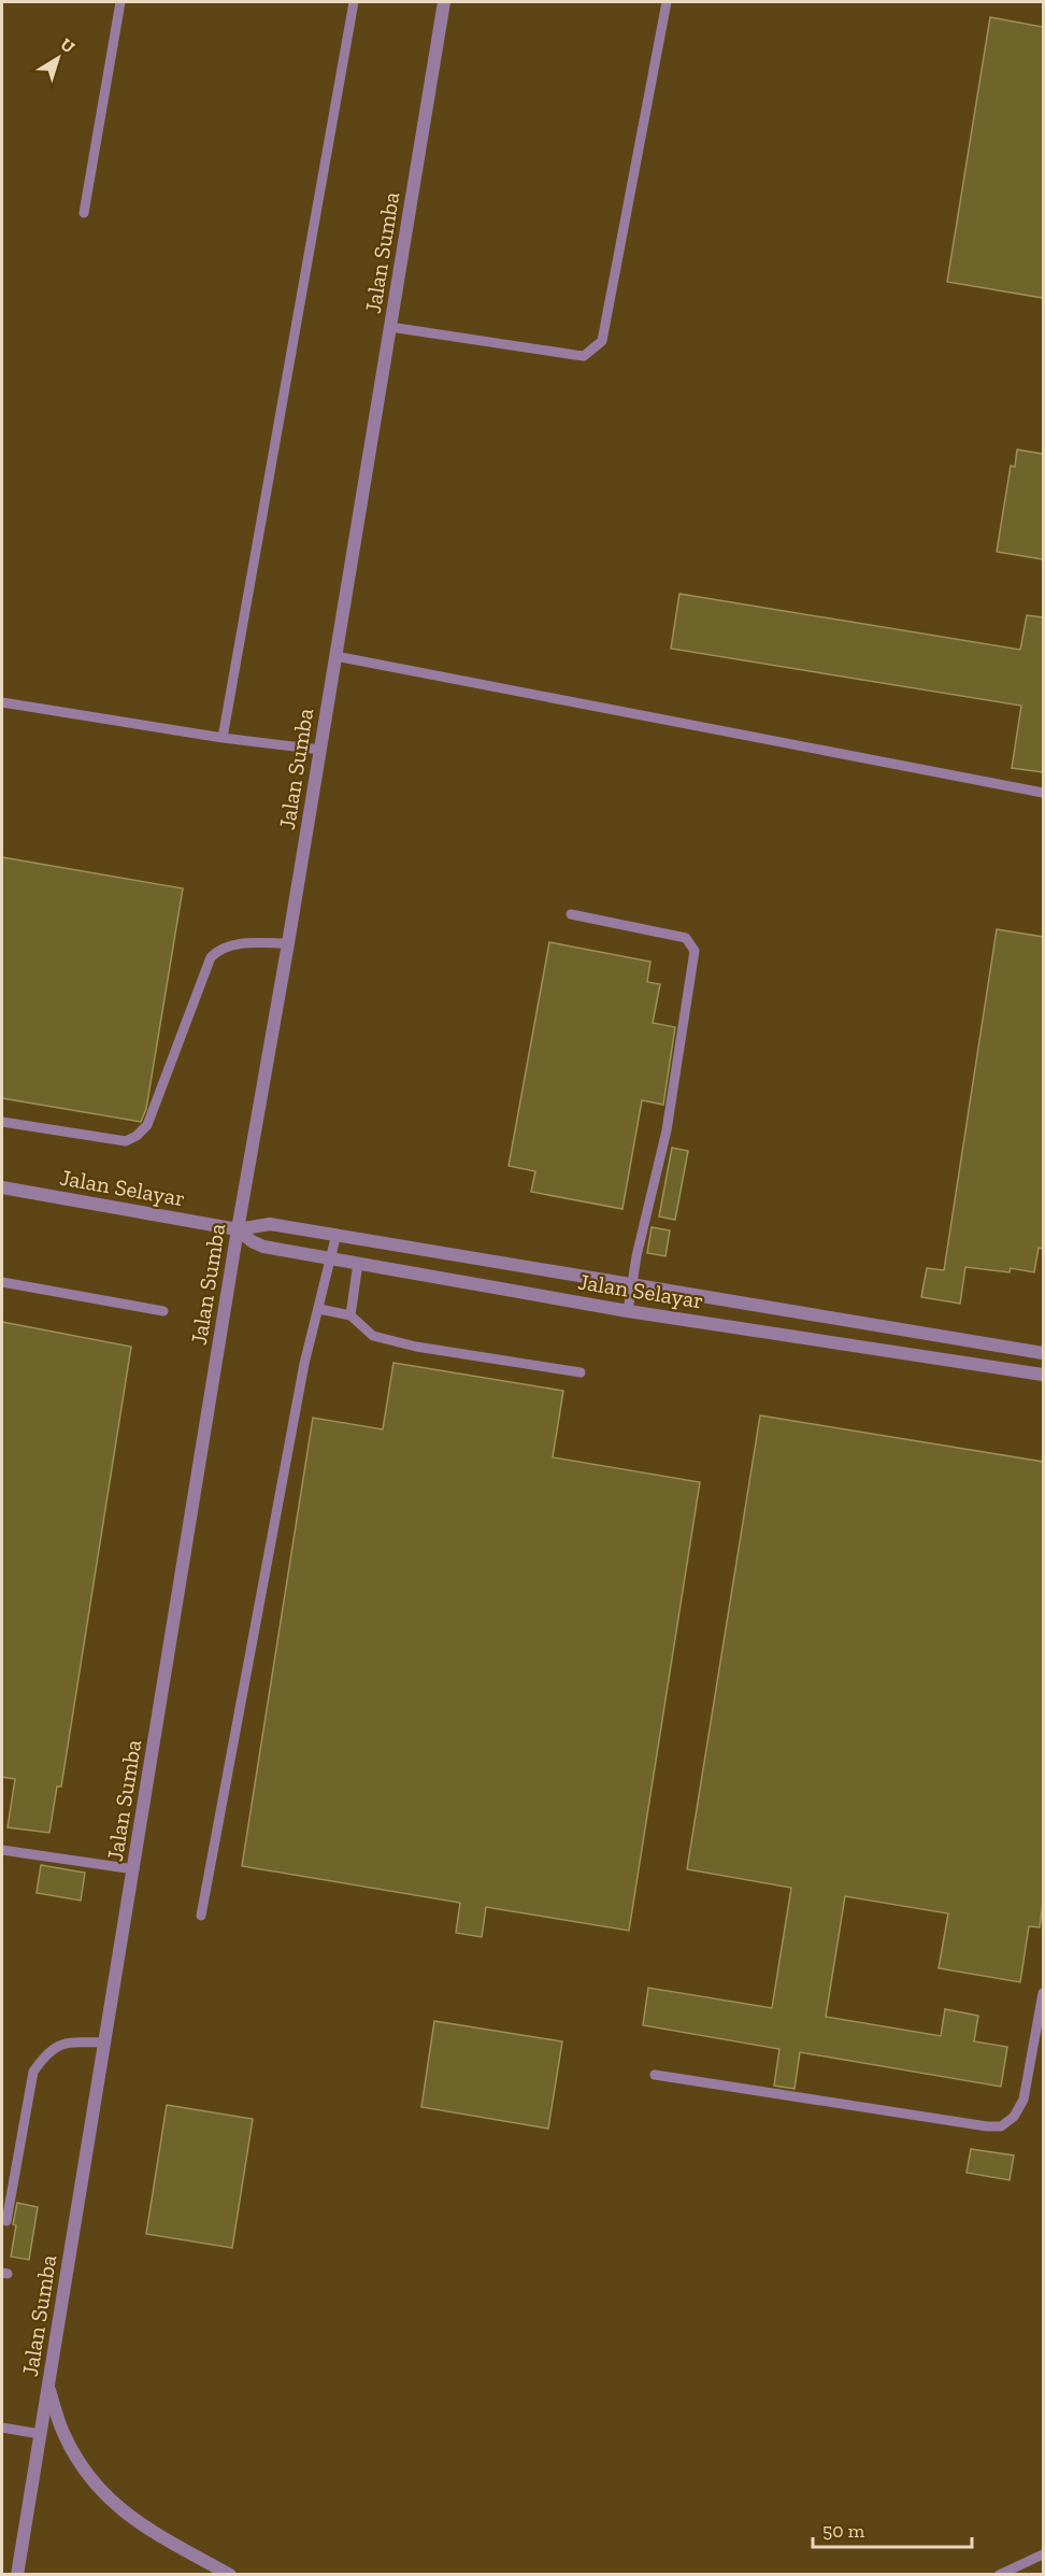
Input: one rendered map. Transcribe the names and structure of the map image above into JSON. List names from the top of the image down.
{
  "streets": {
    "street": ["Jalan Sumba", "Jalan Selayar"]
  },
  "crossings": [
    ["Jalan Sumba", "Jalan Selayar"]
  ],
  "scale_bar": "50 m",
  "north": "top right"
}
